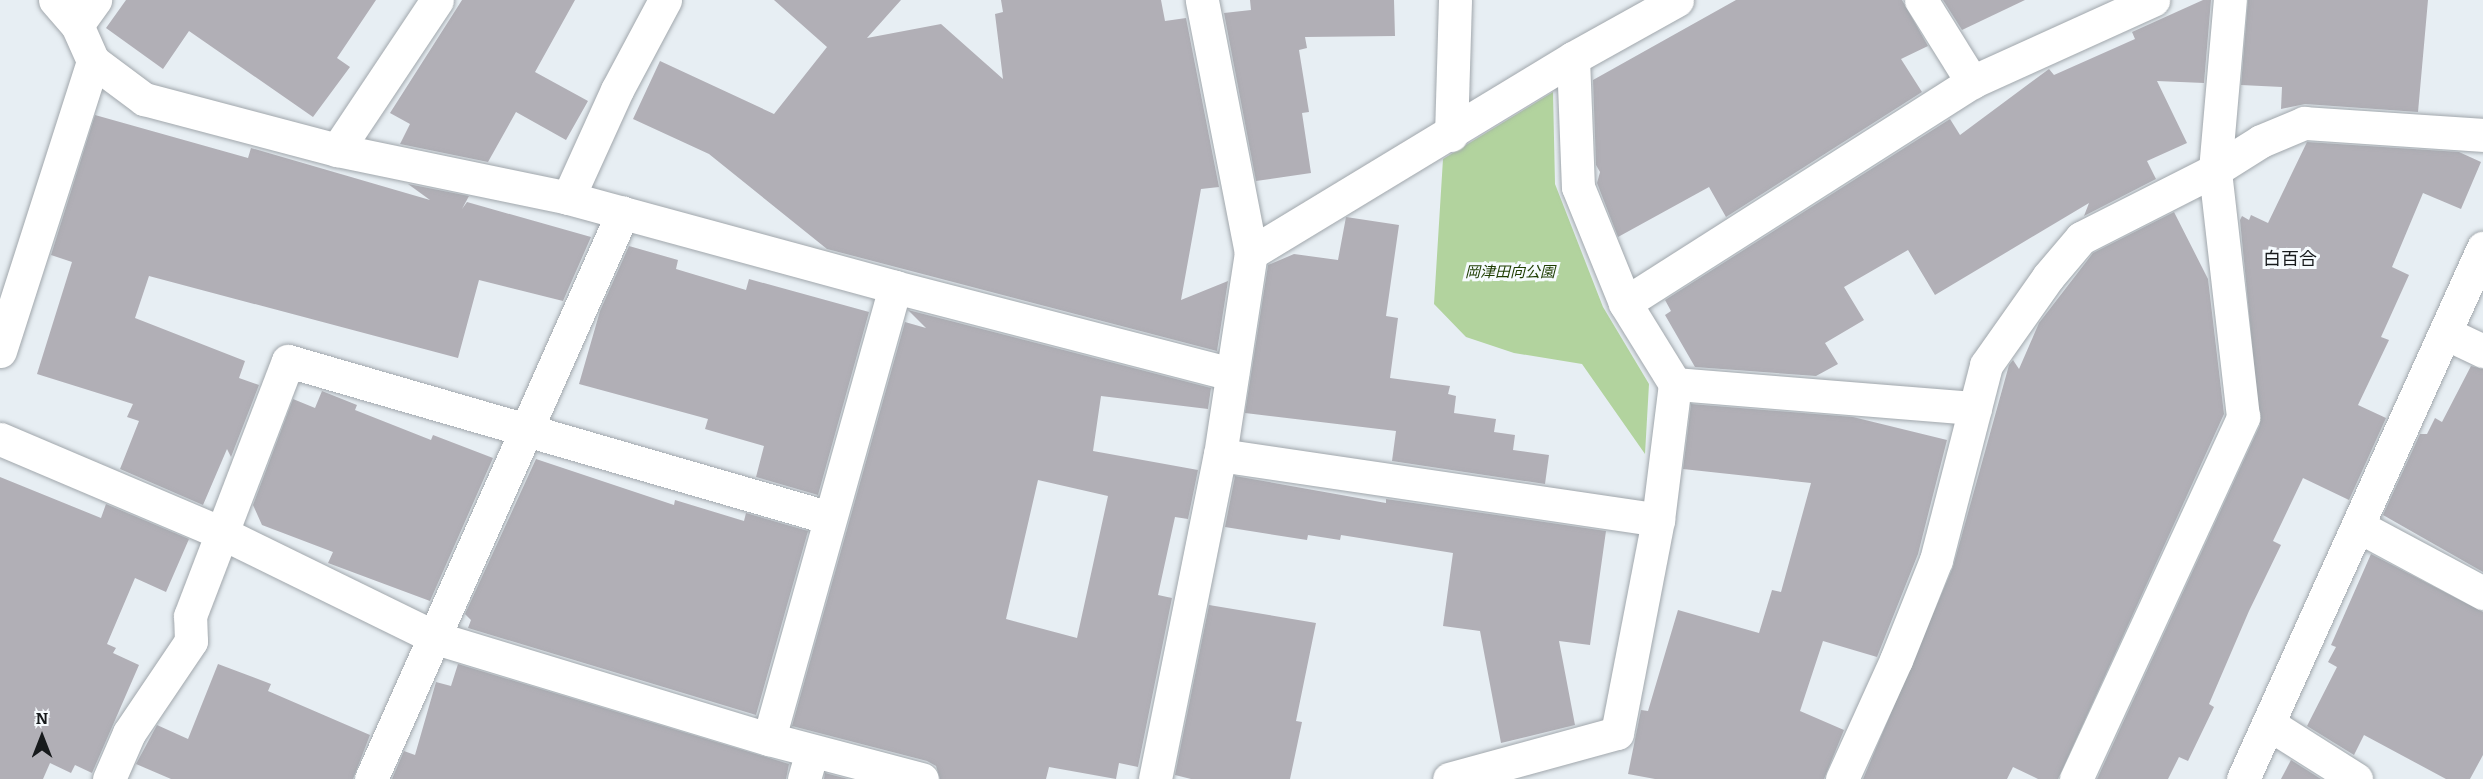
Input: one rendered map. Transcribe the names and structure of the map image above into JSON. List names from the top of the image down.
{
  "districts": ["白百合"],
  "parks": ["岡津田向公園"],
  "north": "top"
}
